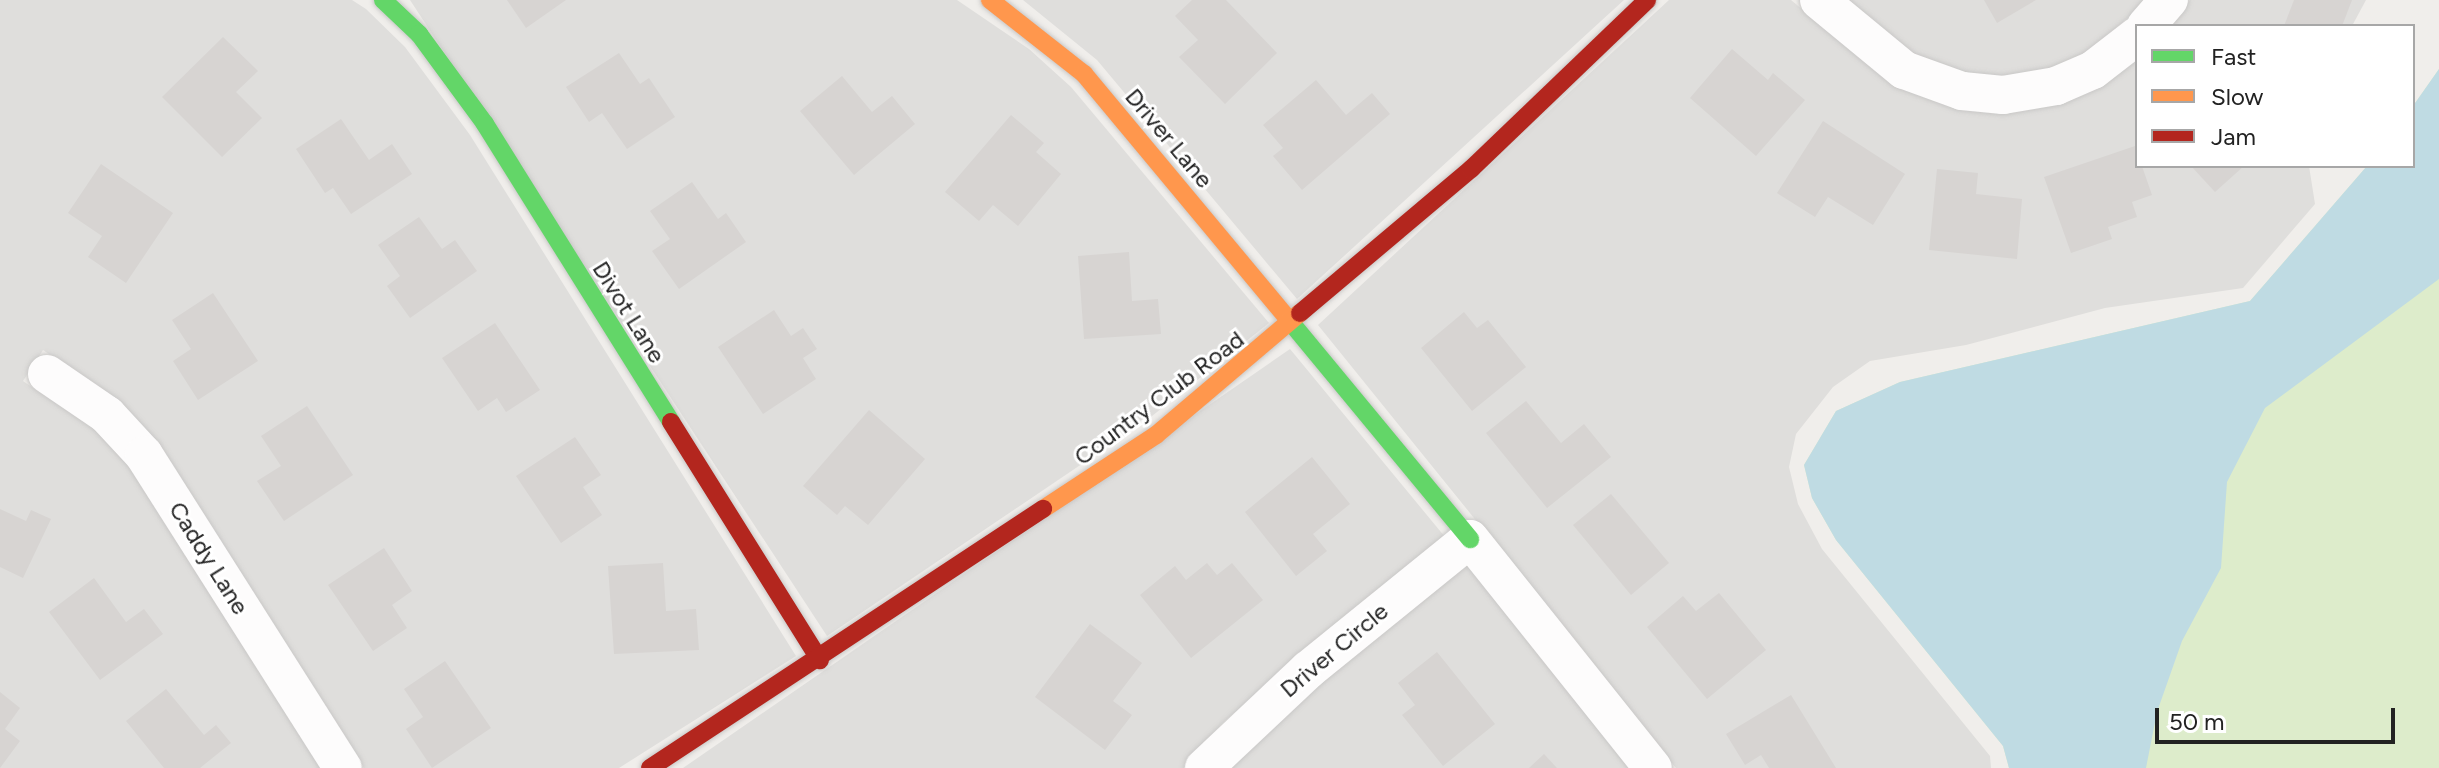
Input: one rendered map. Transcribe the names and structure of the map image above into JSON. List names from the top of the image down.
{
  "streets": {
    "street": [
      "Driver Lane",
      "Divot Lane",
      "Country Club Road",
      "Caddy Lane",
      "Driver Circle"
    ]
  },
  "crossings": [
    ["Driver Lane", "Country Club Road"],
    ["Divot Lane", "Country Club Road"]
  ],
  "legend": ["Fast", "Slow", "Jam"],
  "scale_bar": "50 m"
}
